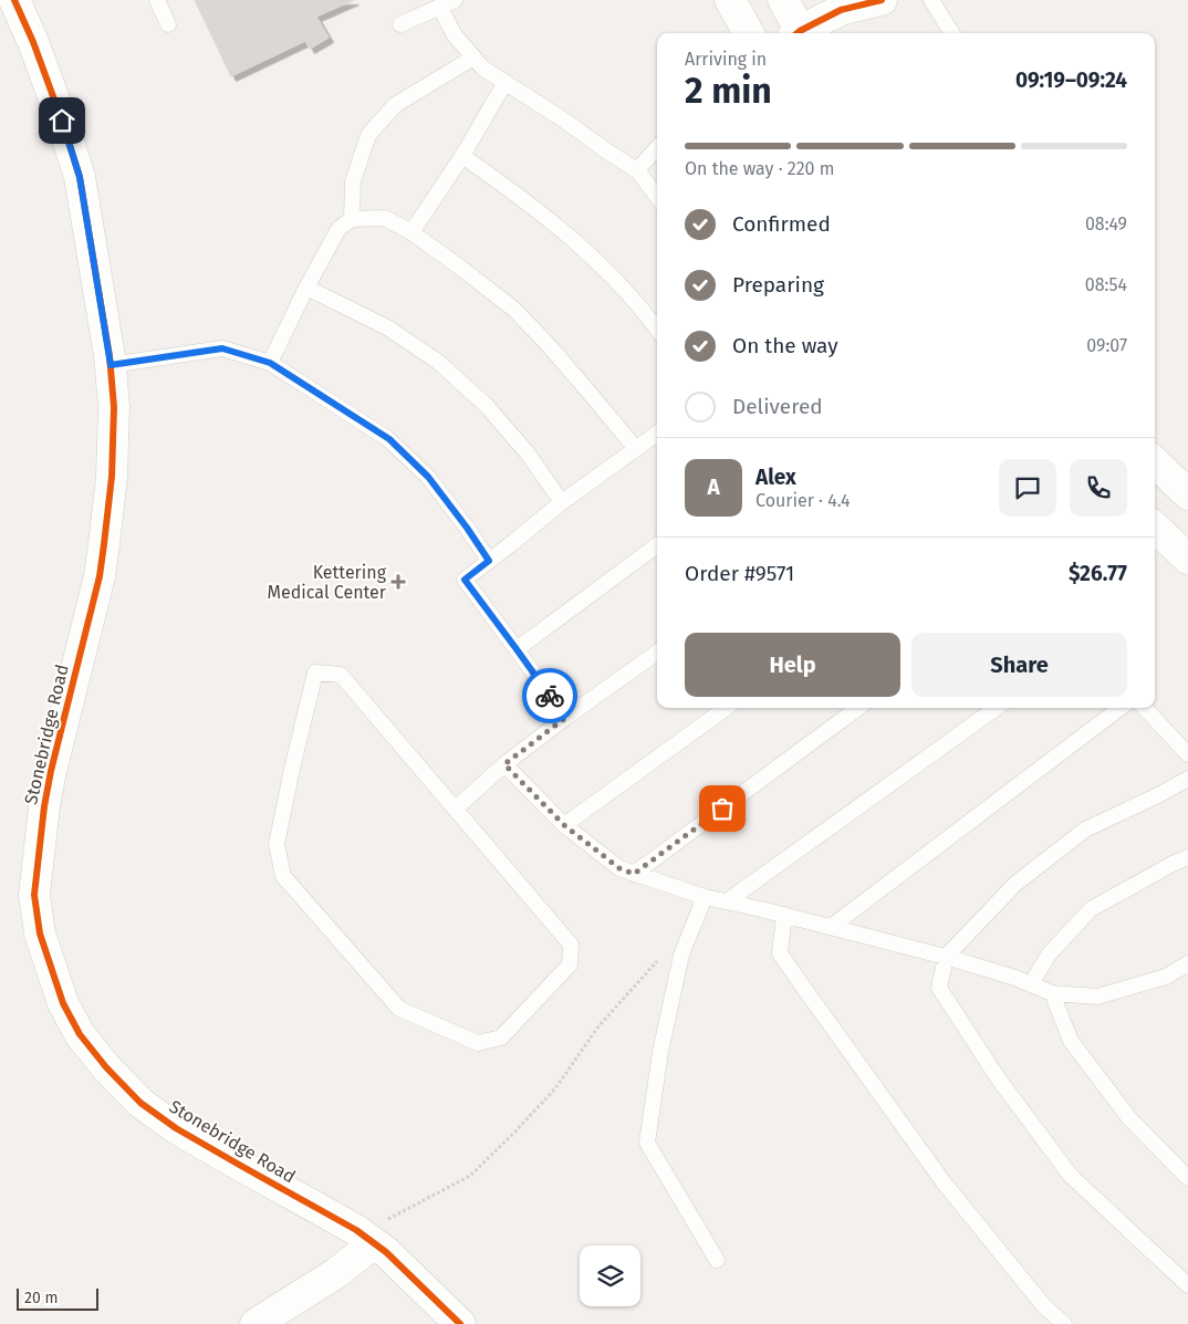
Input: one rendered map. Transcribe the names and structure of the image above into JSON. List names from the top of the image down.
{
  "streets": {
    "street": ["Stonebridge Road"]
  },
  "places": {
    "health": ["Kettering Medical Center"]
  },
  "scale_bar": "20 m",
  "page": {
    "heading": ["2 min", "Arriving in", "09:19–09:24"],
    "panel": [
      "Alex",
      "Courier · 4.4",
      "Order #9571",
      "$26.77"
    ],
    "bar": "On the way · 220 m",
    "list": [
      ["Confirmed", "08:49"],
      ["Preparing", "08:54"],
      ["On the way", "09:07"],
      "Delivered"
    ],
    "round": "A",
    "buttons": ["Help", "Share"],
    "scale": "20 m"
  }
}
